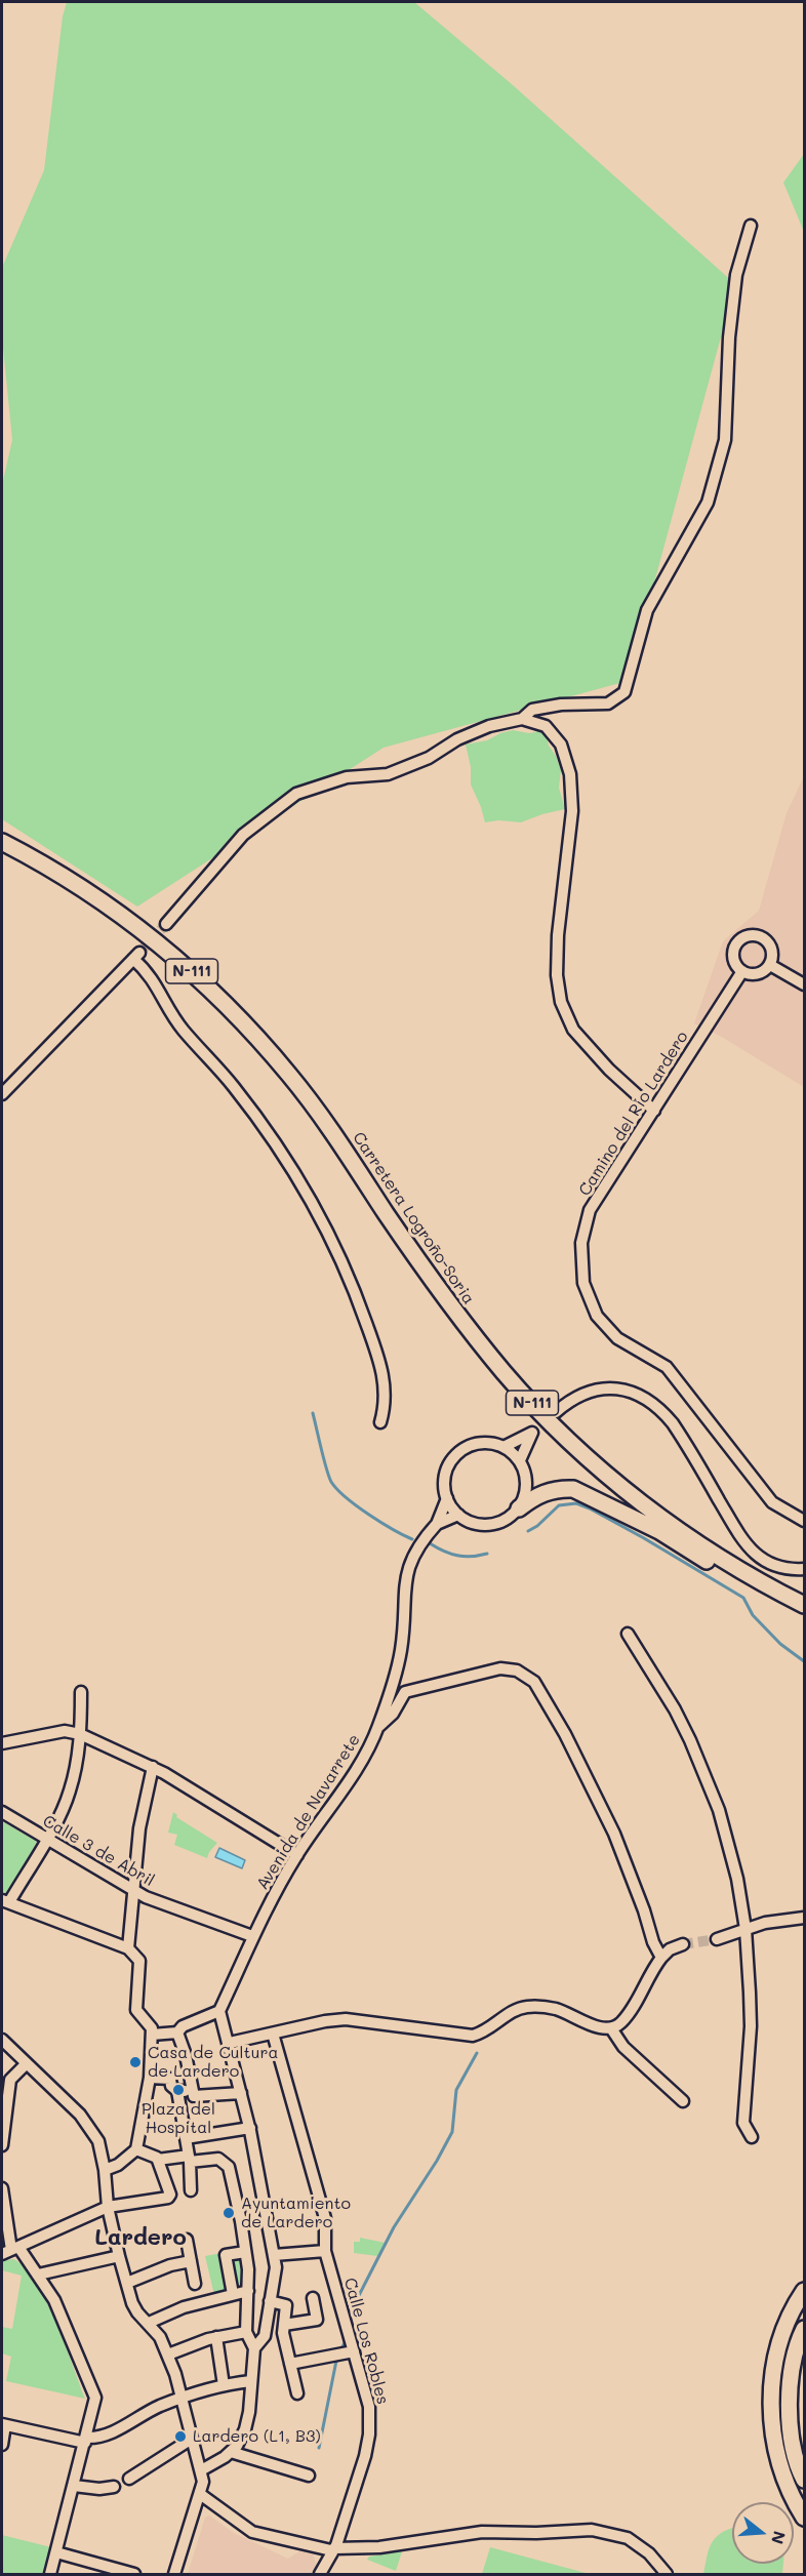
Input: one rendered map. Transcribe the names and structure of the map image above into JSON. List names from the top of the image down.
{
  "streets": {
    "highway": ["N-111", "Carretera Logroño-Soria"],
    "street": [
      "Camino del Río Lardero",
      "Avenida de Navarrete",
      "Calle 3 de Abril",
      "Calle Los Robles"
    ]
  },
  "crossings": [
    ["Avenida de Navarrete", "Calle 3 de Abril"]
  ],
  "districts": ["Lardero"],
  "places": [
    "Casa de Cultura de Lardero",
    "Plaza del Hospital",
    "Ayuntamiento de Lardero",
    "Lardero (L1, B3)"
  ],
  "north": "right"
}
